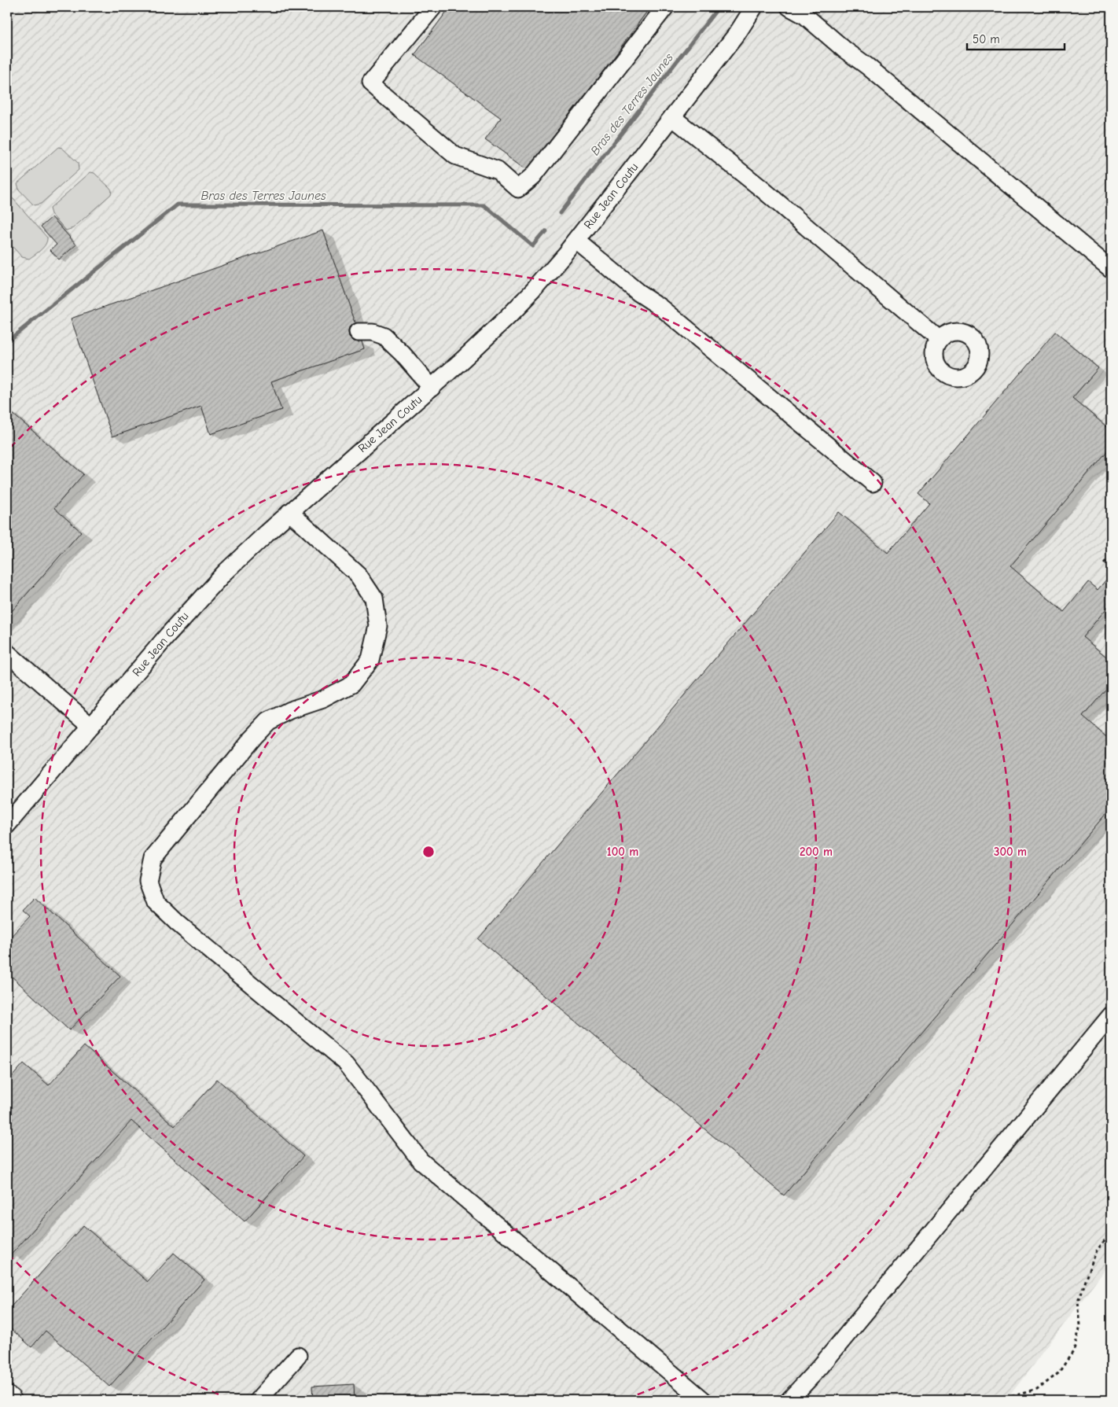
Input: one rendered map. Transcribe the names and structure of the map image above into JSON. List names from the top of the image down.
{
  "streets": {
    "street": ["Rue Jean Coutu"]
  },
  "water": ["Bras des Terres Jaunes"],
  "scale_bar": "50 m",
  "rings": ["100 m", "200 m", "300 m"]
}
